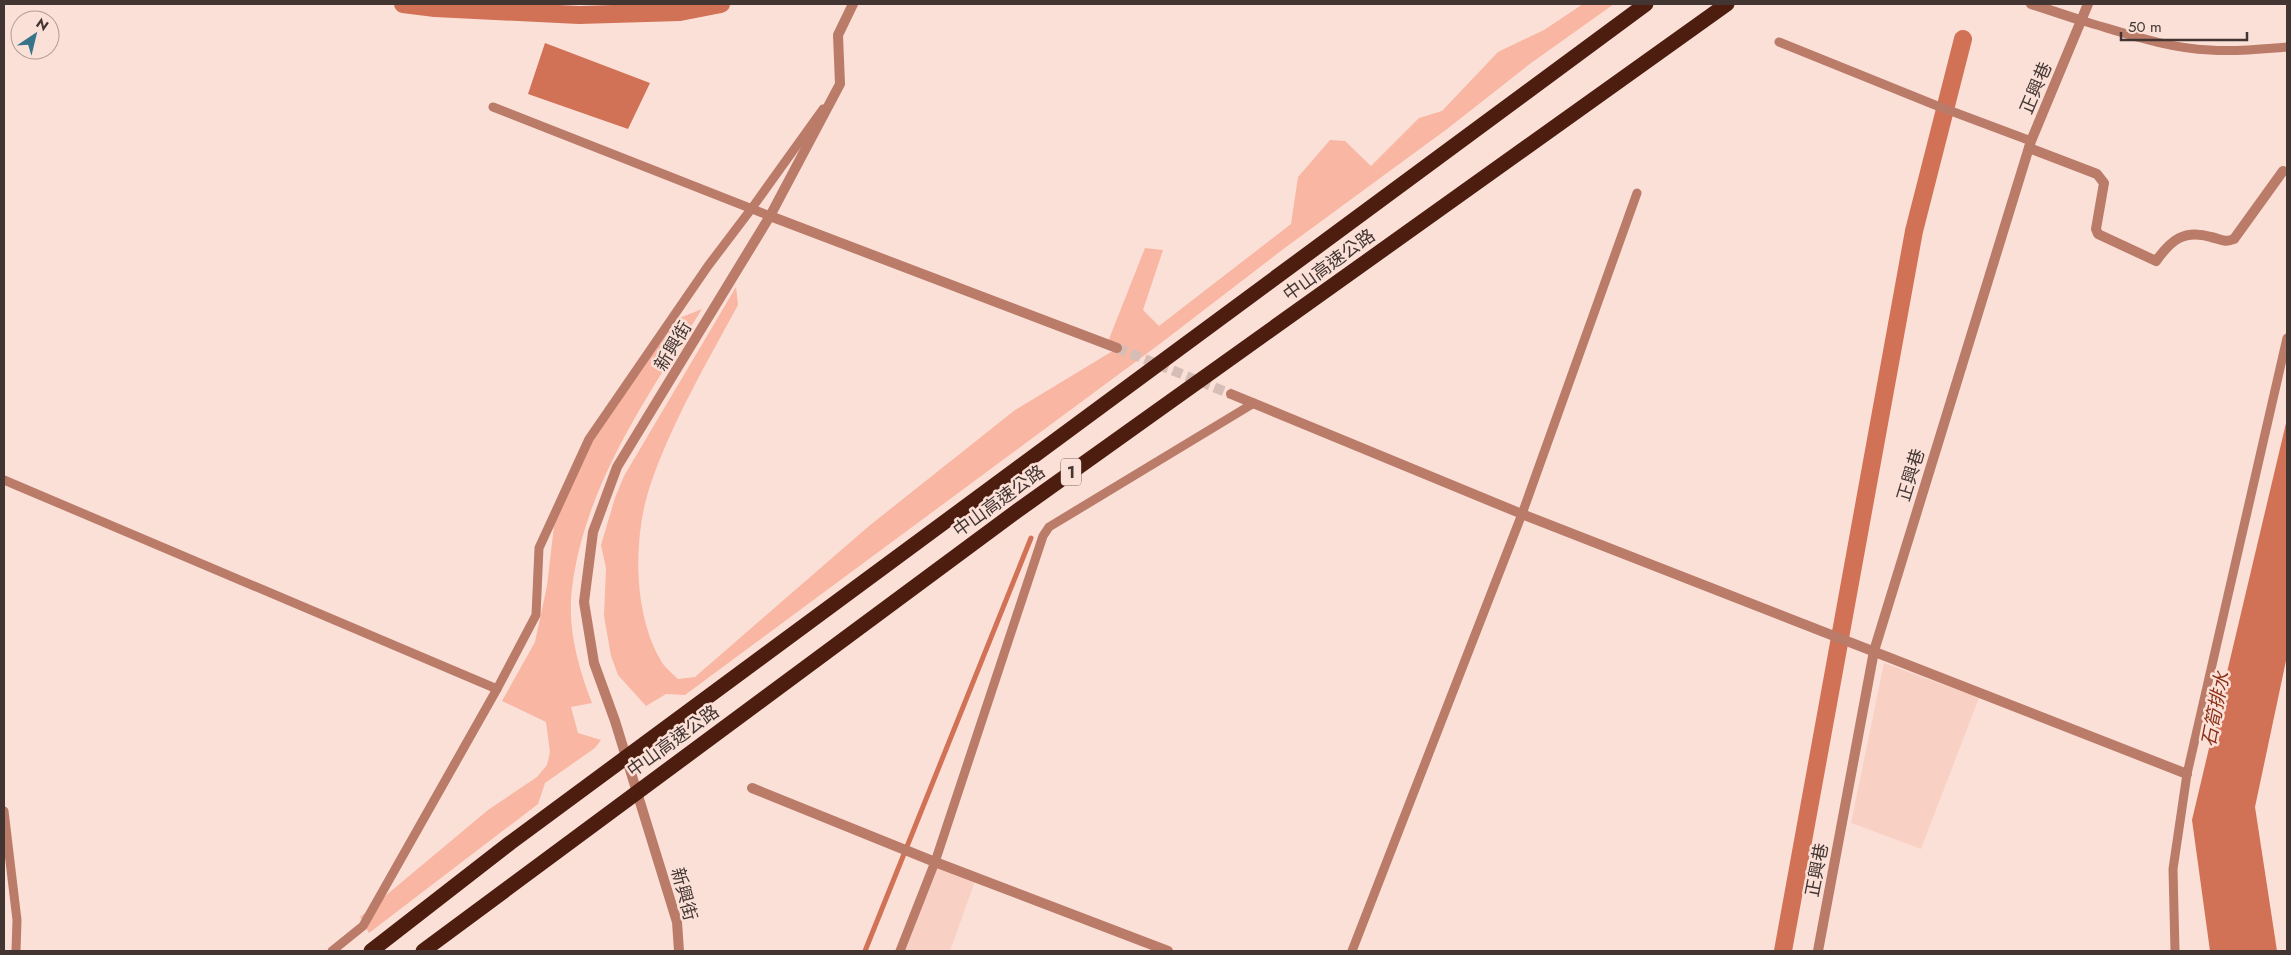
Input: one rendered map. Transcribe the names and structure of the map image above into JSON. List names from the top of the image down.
{
  "streets": {
    "highway": ["中山高速公路", "1"],
    "street": ["正興巷", "新興街"]
  },
  "water": ["石筍排水"],
  "scale_bar": "50 m",
  "north": "top right"
}
